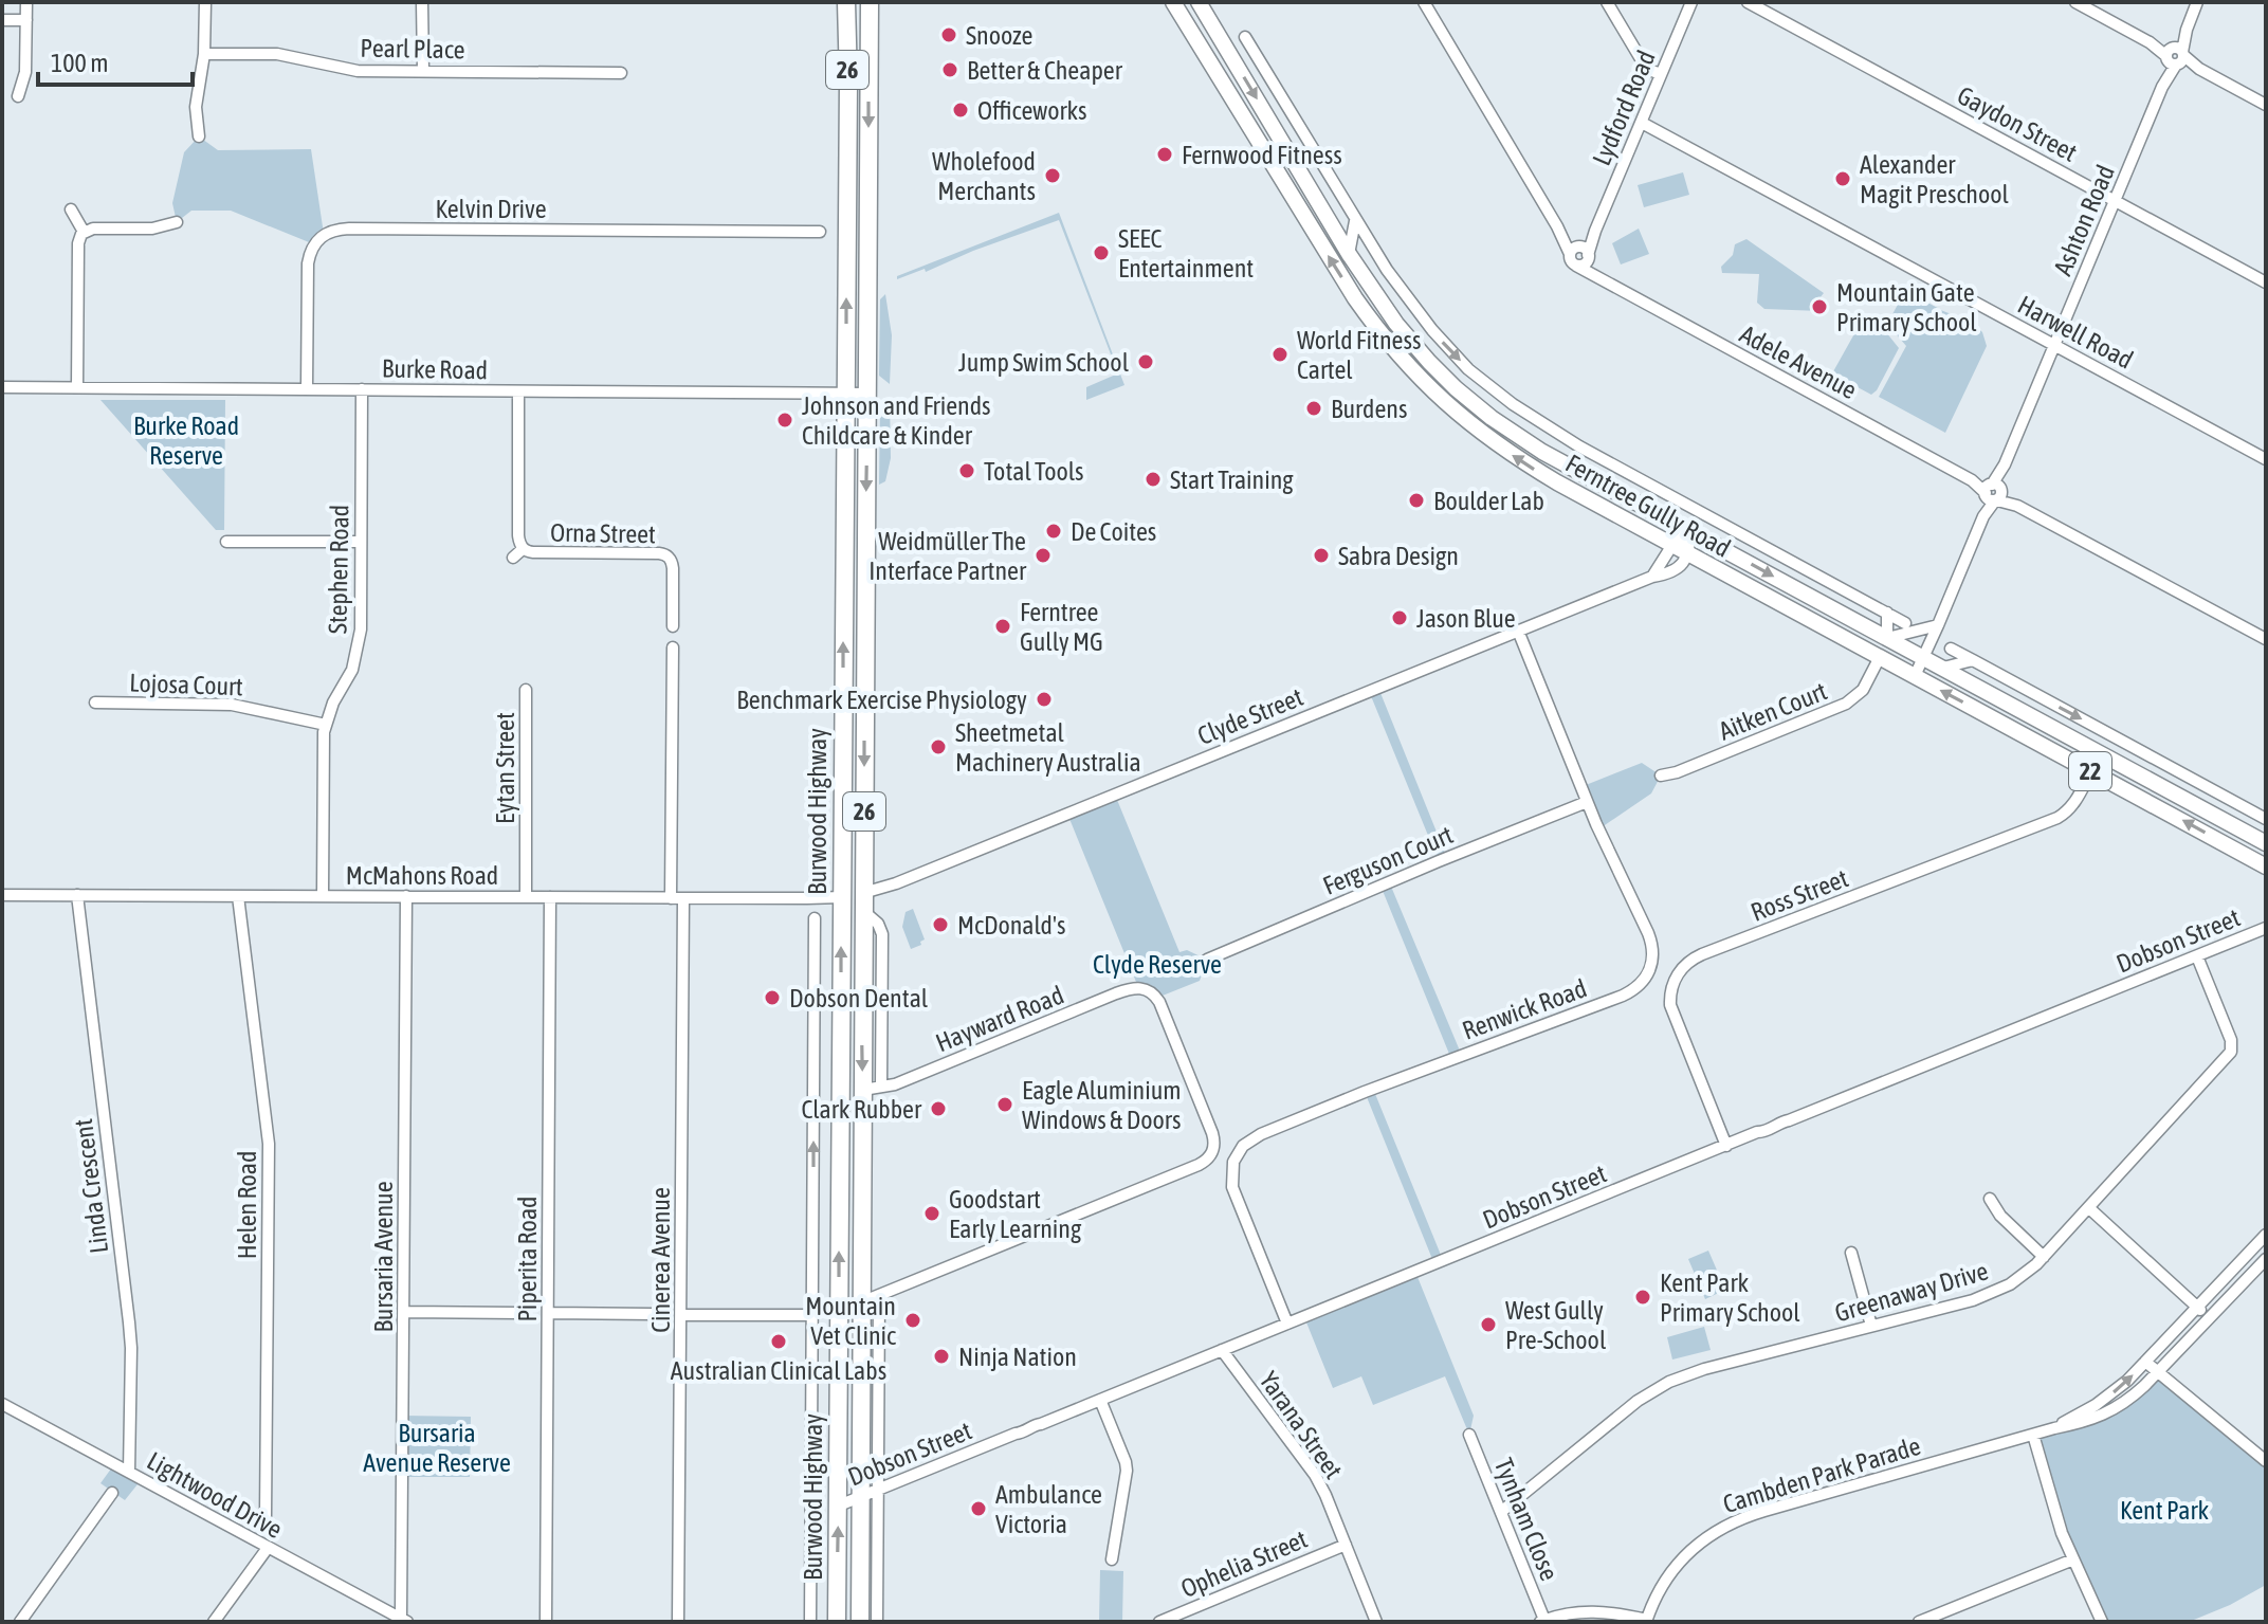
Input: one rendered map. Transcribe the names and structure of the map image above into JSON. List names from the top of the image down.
{
  "streets": {
    "highway": ["26", "Burwood Highway"],
    "main road": ["Ferntree Gully Road", "22"],
    "street": [
      "Pearl Place",
      "Lydford Road",
      "Gaydon Street",
      "Kelvin Drive",
      "Ashton Road",
      "Harwell Road",
      "Adele Avenue",
      "Burke Road",
      "Orna Street",
      "Stephen Road",
      "Lojosa Court",
      "Aitken Court",
      "Clyde Street",
      "Eytan Street",
      "Ferguson Court",
      "McMahons Road",
      "Ross Street",
      "Dobson Street",
      "Renwick Road",
      "Hayward Road",
      "Linda Crescent",
      "Helen Road",
      "Bursaria Avenue",
      "Piperita Road",
      "Cinerea Avenue",
      "Greenaway Drive",
      "Yarana Street",
      "Cambden Park Parade",
      "Lightwood Drive",
      "Tynham Close",
      "Ophelia Street"
    ]
  },
  "crossings": [
    ["Lydford Road", "Harwell Road"],
    ["Lydford Road", "Adele Avenue"],
    ["Gaydon Street", "Ashton Road"],
    ["Kelvin Drive", "Burke Road"],
    ["Ashton Road", "Harwell Road"],
    ["Ashton Road", "Adele Avenue"],
    ["Ashton Road", "Ferntree Gully Road"],
    ["Burke Road", "Orna Street"],
    ["Burke Road", "Stephen Road"],
    ["Burke Road", "Burwood Highway"],
    ["Ferntree Gully Road", "Aitken Court"],
    ["Ferntree Gully Road", "Clyde Street"],
    ["Ferntree Gully Road", "Ross Street"],
    ["Stephen Road", "Lojosa Court"],
    ["Stephen Road", "McMahons Road"],
    ["Clyde Street", "Burwood Highway"],
    ["Clyde Street", "Renwick Road"],
    ["Eytan Street", "McMahons Road"],
    ["Burwood Highway", "McMahons Road"],
    ["Burwood Highway", "Dobson Street"],
    ["Burwood Highway", "Hayward Road"],
    ["Ferguson Court", "Renwick Road"],
    ["McMahons Road", "Linda Crescent"],
    ["McMahons Road", "Helen Road"],
    ["McMahons Road", "Bursaria Avenue"],
    ["McMahons Road", "Piperita Road"],
    ["McMahons Road", "Cinerea Avenue"],
    ["Ross Street", "Dobson Street"],
    ["Dobson Street", "Renwick Road"],
    ["Dobson Street", "Greenaway Drive"],
    ["Dobson Street", "Yarana Street"],
    ["Linda Crescent", "Lightwood Drive"],
    ["Bursaria Avenue", "Lightwood Drive"],
    ["Greenaway Drive", "Tynham Close"],
    ["Yarana Street", "Ophelia Street"]
  ],
  "parks": [
    "Burke Road Reserve",
    "Clyde Reserve",
    "Bursaria Avenue Reserve",
    "Kent Park"
  ],
  "places": [
    "Snooze",
    "Better & Cheaper",
    "Officeworks",
    "Fernwood Fitness",
    "Wholefood Merchants",
    "Alexander Magit Preschool",
    "SEEC Entertainment",
    "Mountain Gate Primary School",
    "World Fitness Cartel",
    "Jump Swim School",
    "Burdens",
    "Johnson and Friends Childcare & Kinder",
    "Total Tools",
    "Start Training",
    "Boulder Lab",
    "De Coites",
    "Weidmüller The Interface Partner",
    "Sabra Design",
    "Jason Blue",
    "Ferntree Gully MG",
    "Benchmark Exercise Physiology",
    "Sheetmetal Machinery Australia",
    "McDonald's",
    "Dobson Dental",
    "Eagle Aluminium Windows & Doors",
    "Clark Rubber",
    "Goodstart Early Learning",
    "Kent Park Primary School",
    "Mountain Vet Clinic",
    "West Gully Pre-School",
    "Australian Clinical Labs",
    "Ninja Nation",
    "Ambulance Victoria"
  ],
  "scale_bar": "100 m"
}
